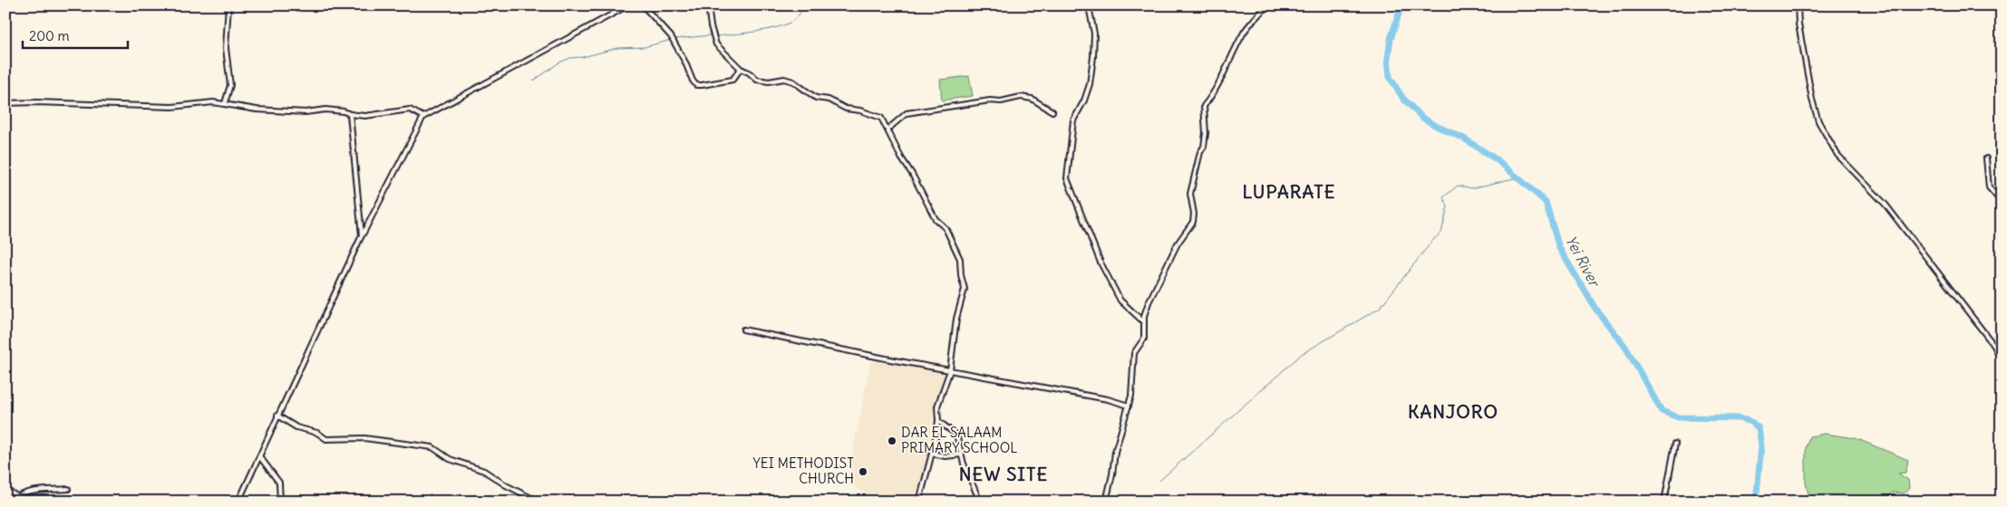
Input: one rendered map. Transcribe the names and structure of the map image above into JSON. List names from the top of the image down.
{
  "districts": ["LUPARATE", "KANJORO", "NEW SITE"],
  "water": ["Yei River"],
  "places": ["DAR EL SALAAM PRIMARY SCHOOL", "YEI METHODIST CHURCH"],
  "scale_bar": "200 m"
}
